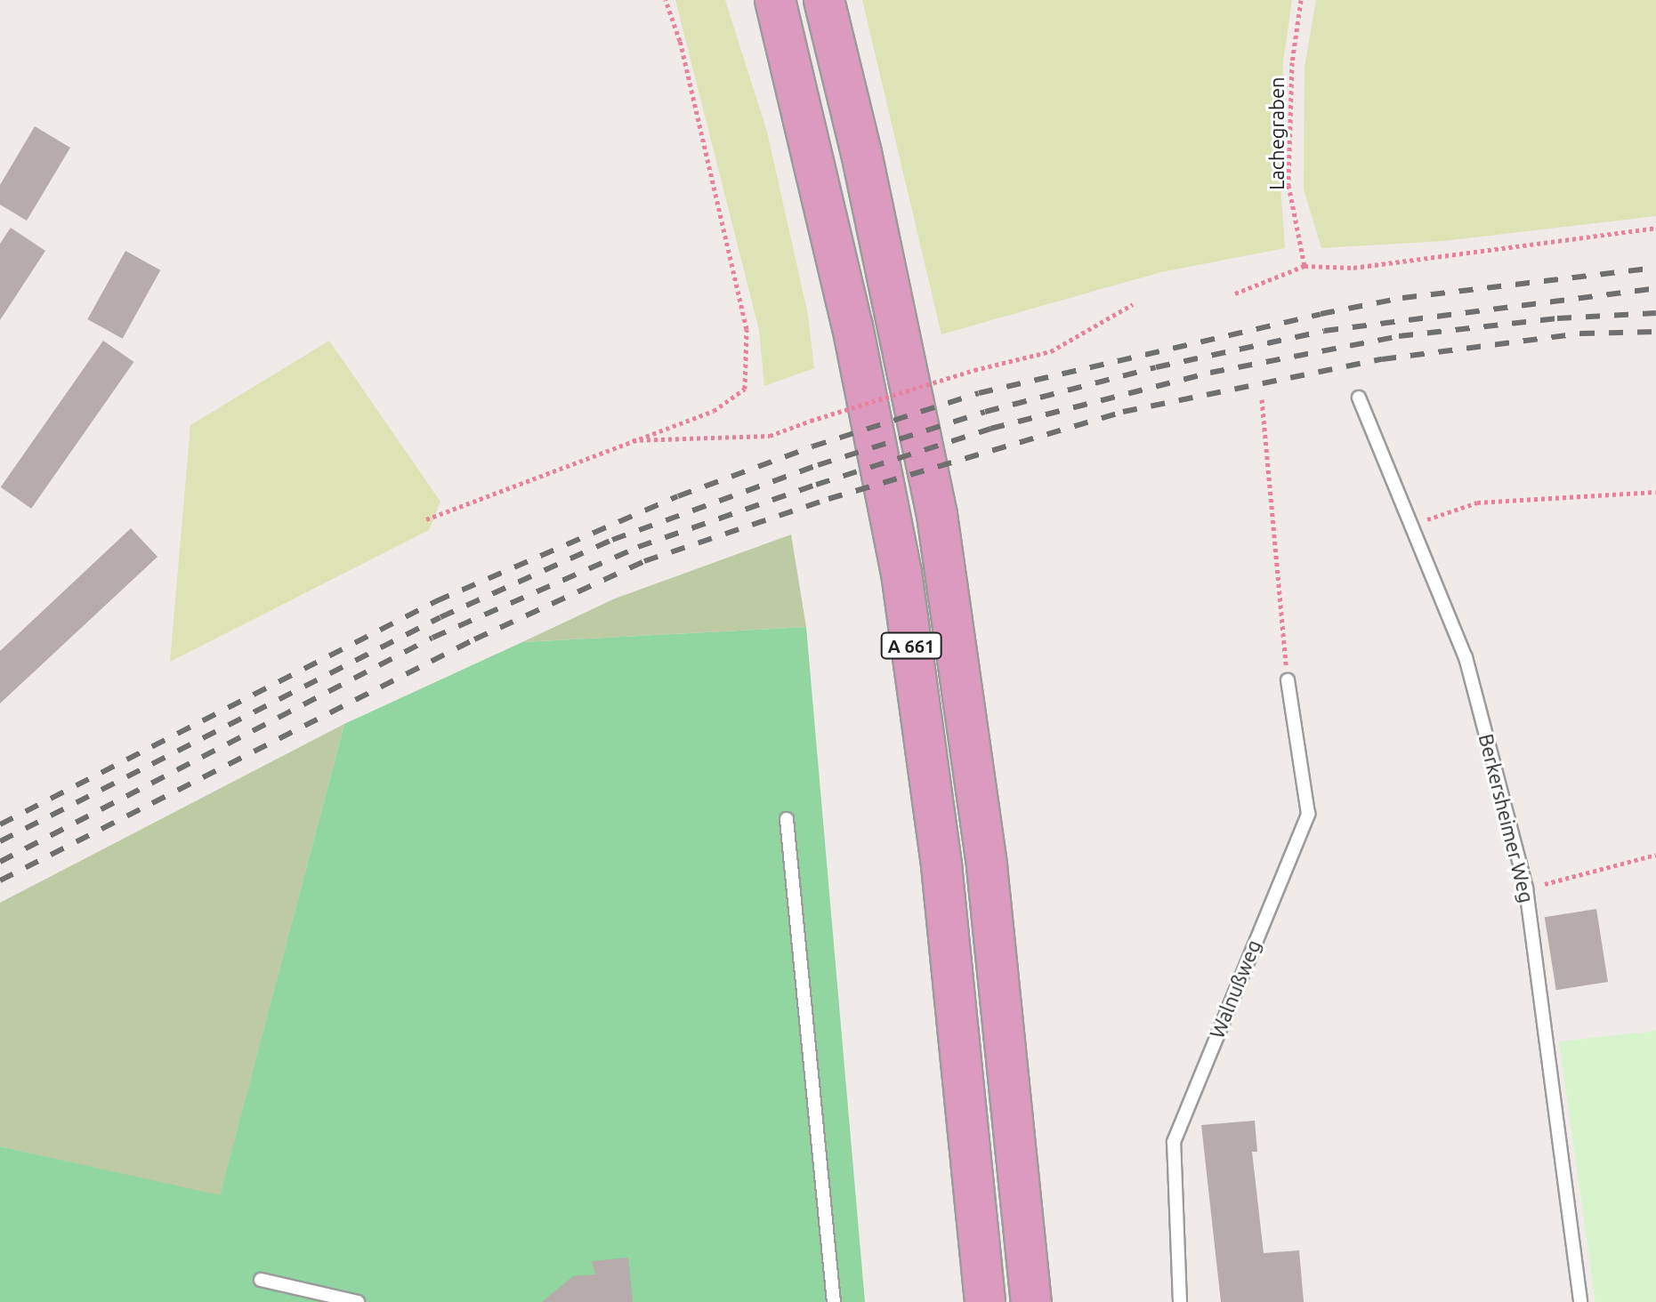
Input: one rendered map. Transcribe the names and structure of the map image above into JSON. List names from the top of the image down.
{
  "streets": {
    "highway": ["A 661"],
    "lane": ["Berkersheimer Weg", "Walnußweg"],
    "path": ["Lachegraben"]
  }
}
